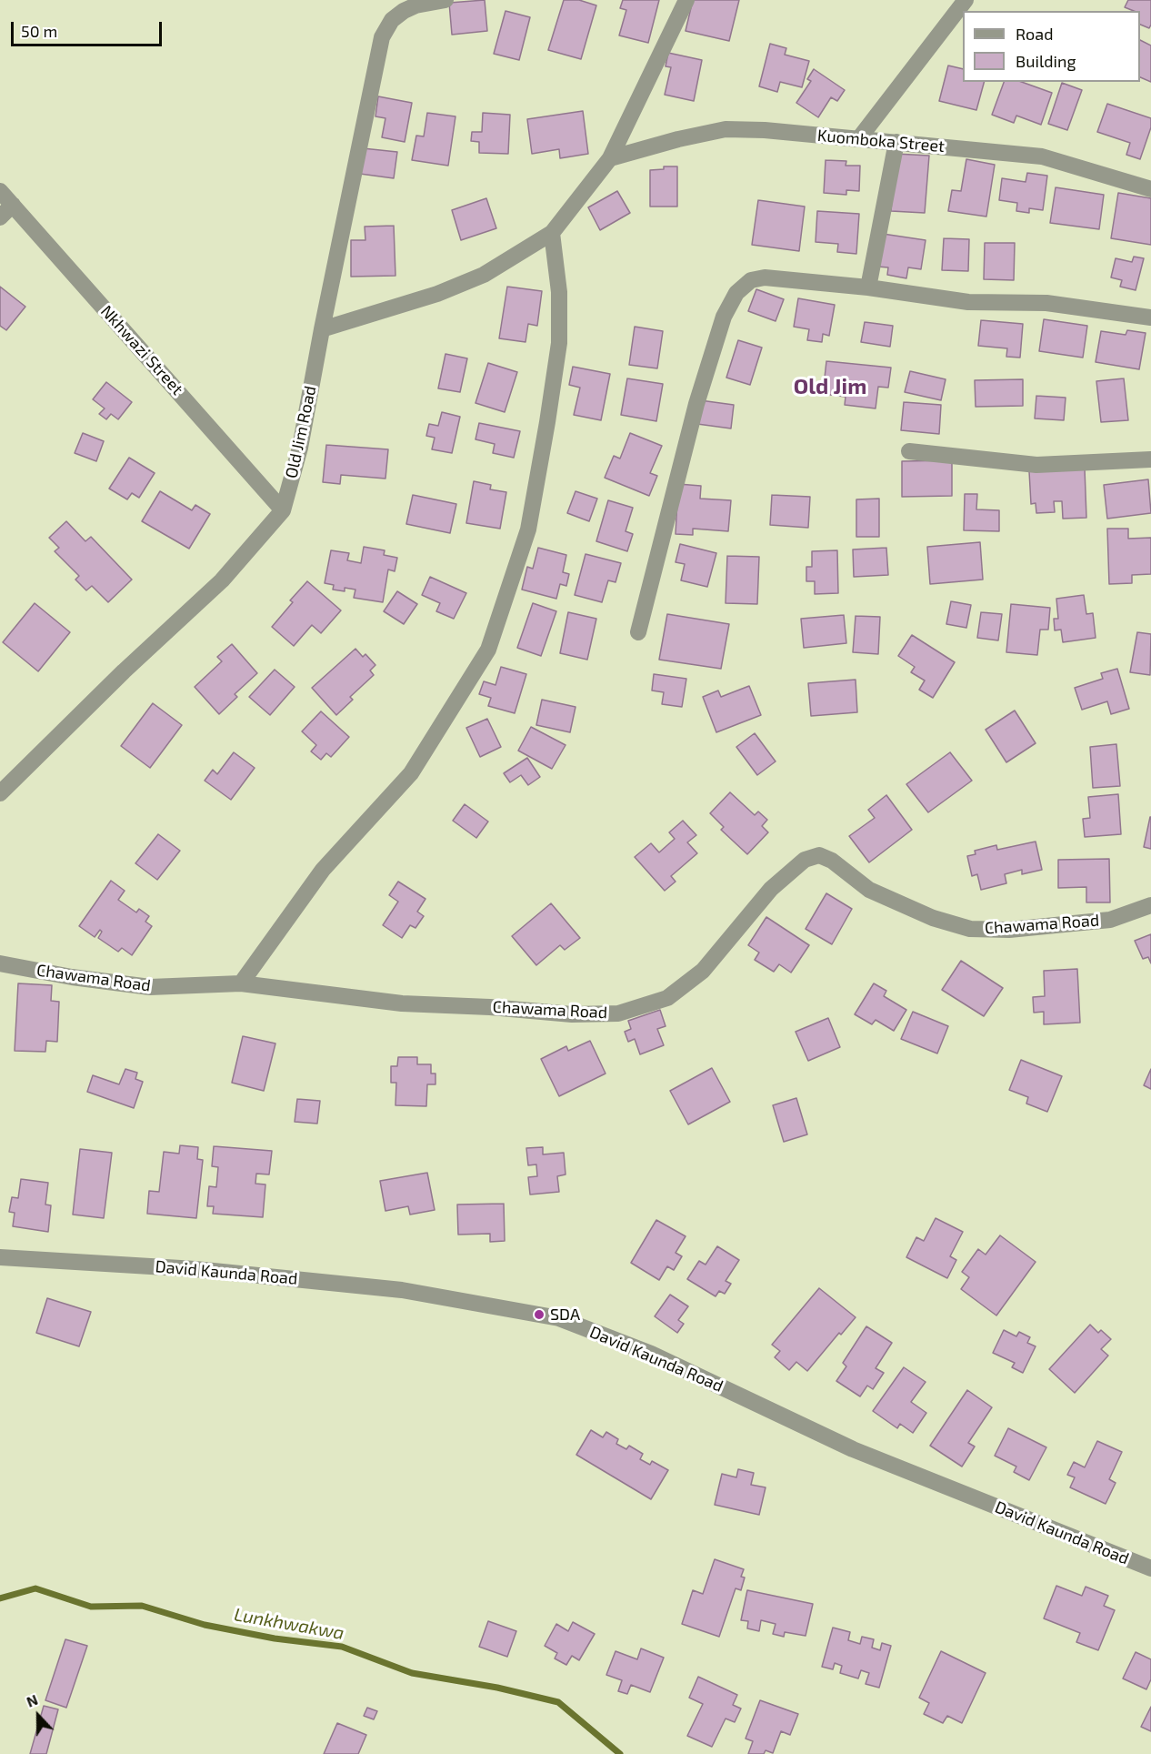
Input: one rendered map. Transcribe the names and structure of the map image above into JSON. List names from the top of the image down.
{
  "streets": {
    "street": [
      "Kuomboka Street",
      "Nkhwazi Street",
      "Old Jim Road",
      "Chawama Road",
      "David Kaunda Road"
    ]
  },
  "crossings": [
    ["Nkhwazi Street", "Old Jim Road"]
  ],
  "districts": ["Old Jim"],
  "water": ["Lunkhwakwa"],
  "places": ["SDA"],
  "legend": ["Road", "Building"],
  "scale_bar": "50 m",
  "north": "top"
}
